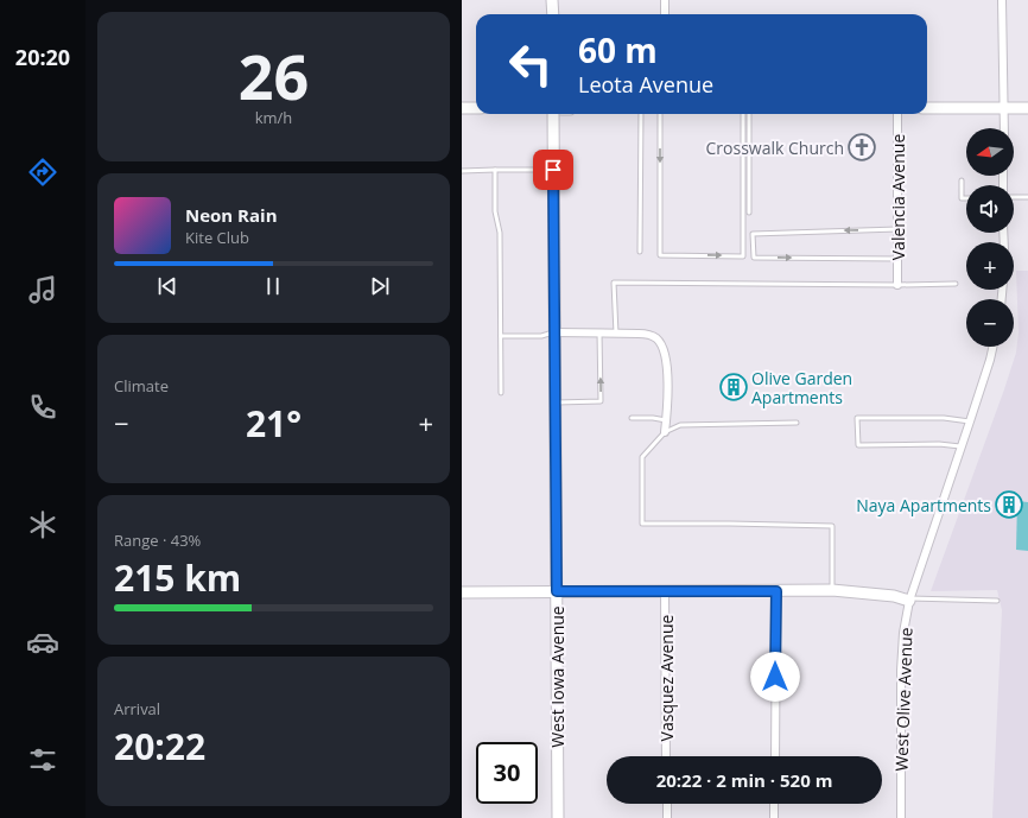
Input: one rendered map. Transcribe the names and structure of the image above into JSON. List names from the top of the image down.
{
  "streets": {
    "street": [
      "Valencia Avenue",
      "West Iowa Avenue",
      "Vasquez Avenue",
      "West Olive Avenue"
    ]
  },
  "places": {
    "church": ["Crosswalk Church"],
    "building": ["Olive Garden Apartments", "Naya Apartments"]
  },
  "north": "left",
  "page": {
    "tabs": "20:20",
    "tile": [
      ["26", "km/h"],
      "Climate",
      ["Range · 43%", "215 km"],
      ["Arrival", "20:22"]
    ],
    "turn": ["60 m", "Leota Avenue"],
    "map_buttons": ["+", "−"],
    "song": ["Neon Rain", "Kite Club"],
    "heat": ["−", "21°", "+"],
    "limit": "30",
    "trip": "20:22 · 2 min · 520 m"
  }
}
